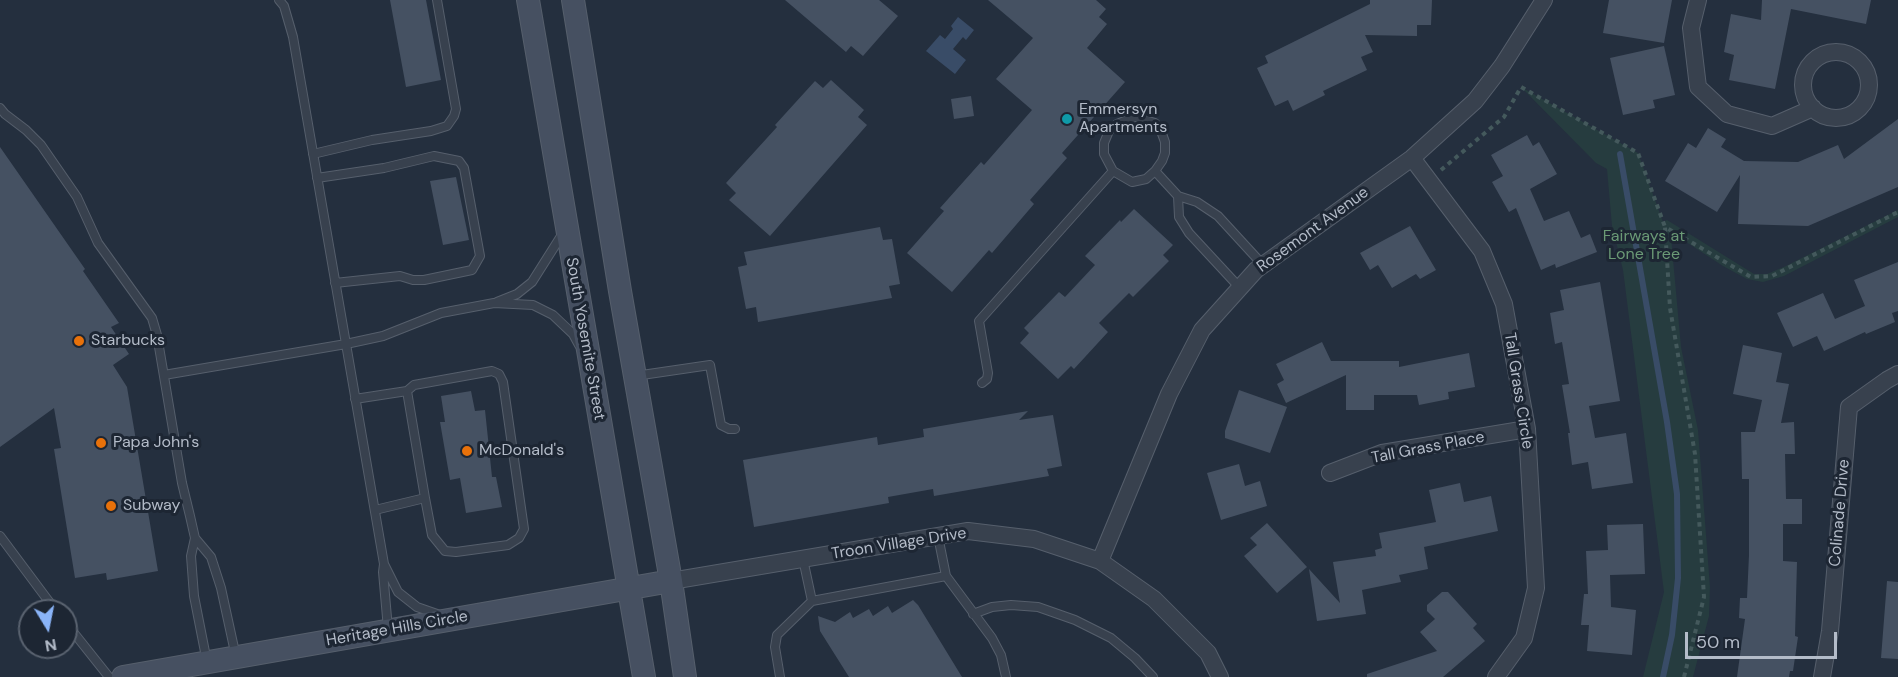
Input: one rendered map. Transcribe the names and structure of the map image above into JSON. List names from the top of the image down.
{
  "streets": {
    "main road": ["South Yosemite Street", "Heritage Hills Circle"],
    "street": [
      "Rosemont Avenue",
      "Tall Grass Circle",
      "Tall Grass Place",
      "Colinade Drive",
      "Troon Village Drive"
    ]
  },
  "crossings": [
    ["Rosemont Avenue", "Tall Grass Circle"],
    ["Rosemont Avenue", "Troon Village Drive"],
    ["South Yosemite Street", "Heritage Hills Circle"],
    ["Tall Grass Circle", "Tall Grass Place"],
    ["Troon Village Drive", "Heritage Hills Circle"]
  ],
  "parks": ["Fairways at Lone Tree"],
  "places": [
    "Emmersyn Apartments",
    "Starbucks",
    "Papa John's",
    "McDonald's",
    "Subway"
  ],
  "scale_bar": "50 m",
  "north": "bottom"
}
